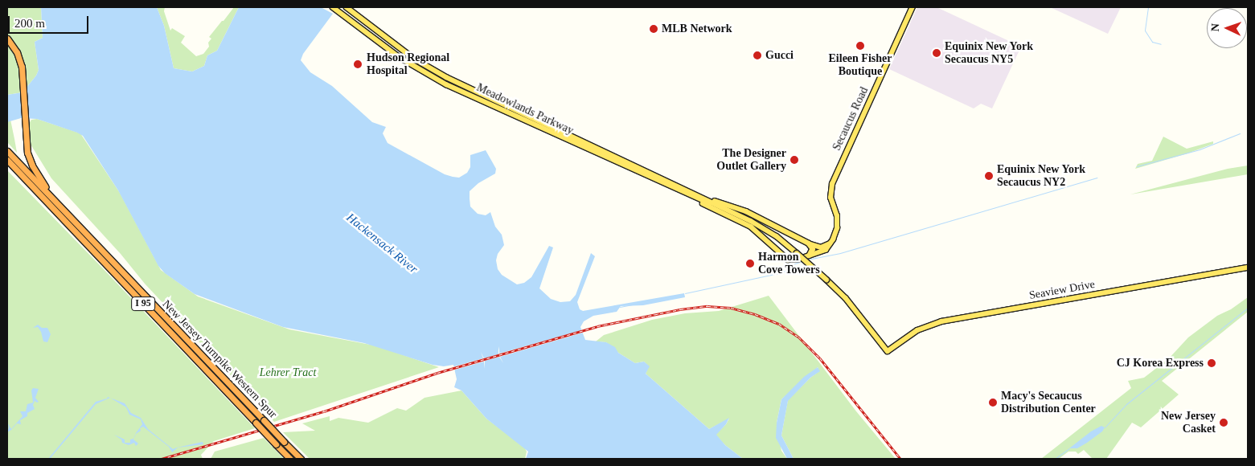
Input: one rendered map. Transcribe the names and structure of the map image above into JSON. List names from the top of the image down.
{
  "streets": {
    "highway": ["I 95", "New Jersey Turnpike Western Spur"],
    "main road": ["Meadowlands Parkway", "Secaucus Road", "Seaview Drive"]
  },
  "crossings": [
    ["Meadowlands Parkway", "Seaview Drive"]
  ],
  "water": ["Hackensack River"],
  "parks": ["Lehrer Tract"],
  "places": [
    "MLB Network",
    "Eileen Fisher Boutique",
    "Equinix New York Secaucus NY5",
    "Gucci",
    "Hudson Regional Hospital",
    "The Designer Outlet Gallery",
    "Equinix New York Secaucus NY2",
    "Harmon Cove Towers",
    "CJ Korea Express",
    "Macy's Secaucus Distribution Center",
    "New Jersey Casket"
  ],
  "scale_bar": "200 m",
  "north": "left"
}
